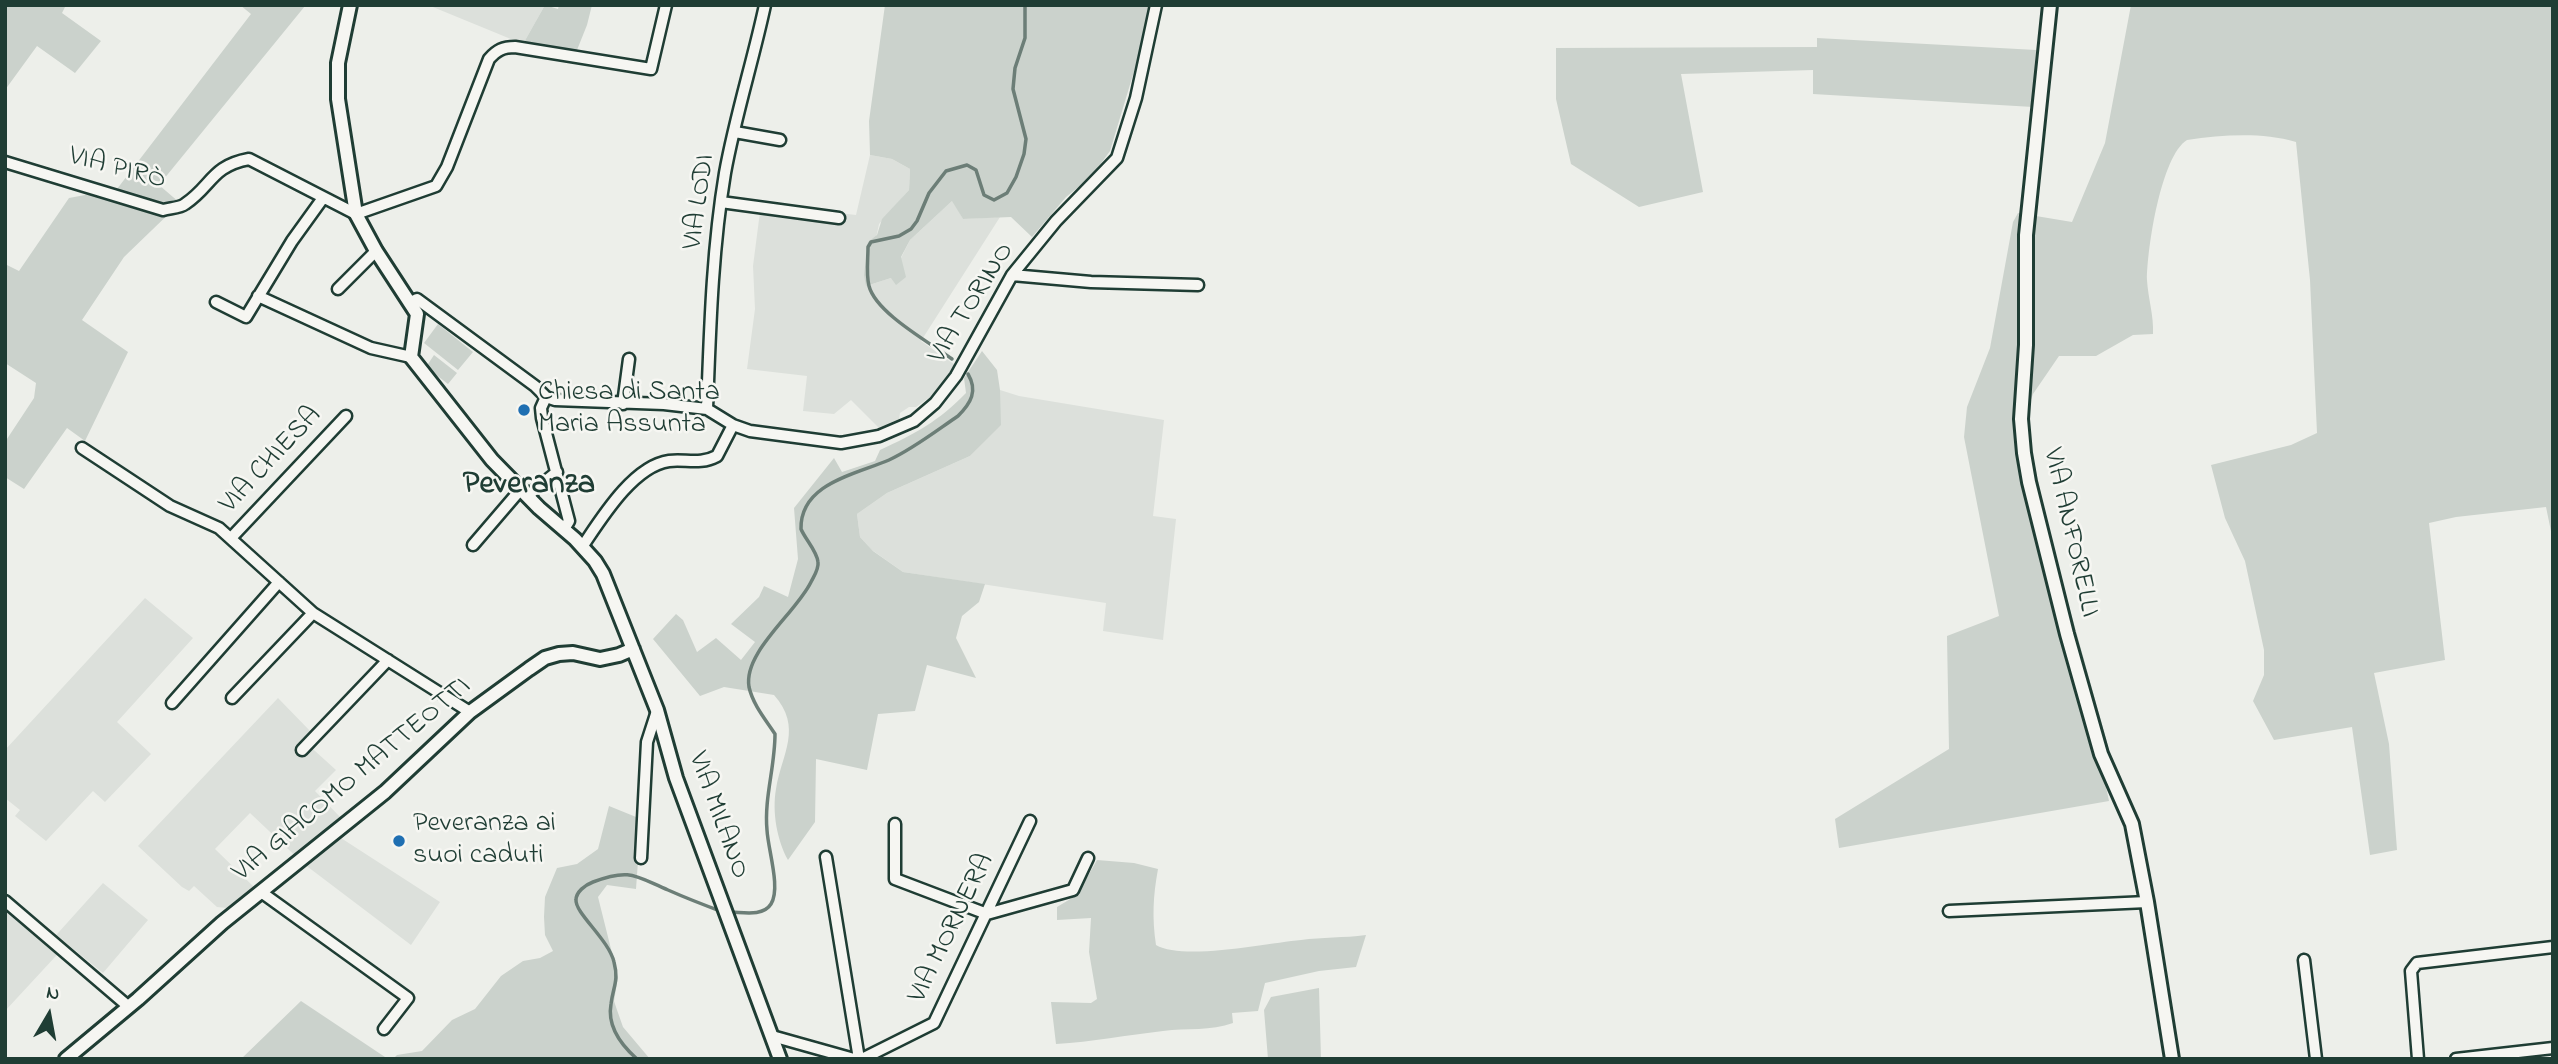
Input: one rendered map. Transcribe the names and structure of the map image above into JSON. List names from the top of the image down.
{
  "streets": {
    "street": [
      "VIA PIRÒ",
      "VIA LODI",
      "VIA TORINO",
      "VIA CHIESA",
      "VIA ANFORELLI",
      "VIA GIACOMO MATTEOTTI",
      "VIA MILANO",
      "VIA MORNERA"
    ]
  },
  "crossings": [
    ["VIA LODI", "VIA TORINO"],
    ["VIA GIACOMO MATTEOTTI", "VIA MILANO"]
  ],
  "districts": ["Peveranza"],
  "places": ["Chiesa di Santa Maria Assunta", "Peveranza ai suoi caduti"],
  "north": "top"
}
